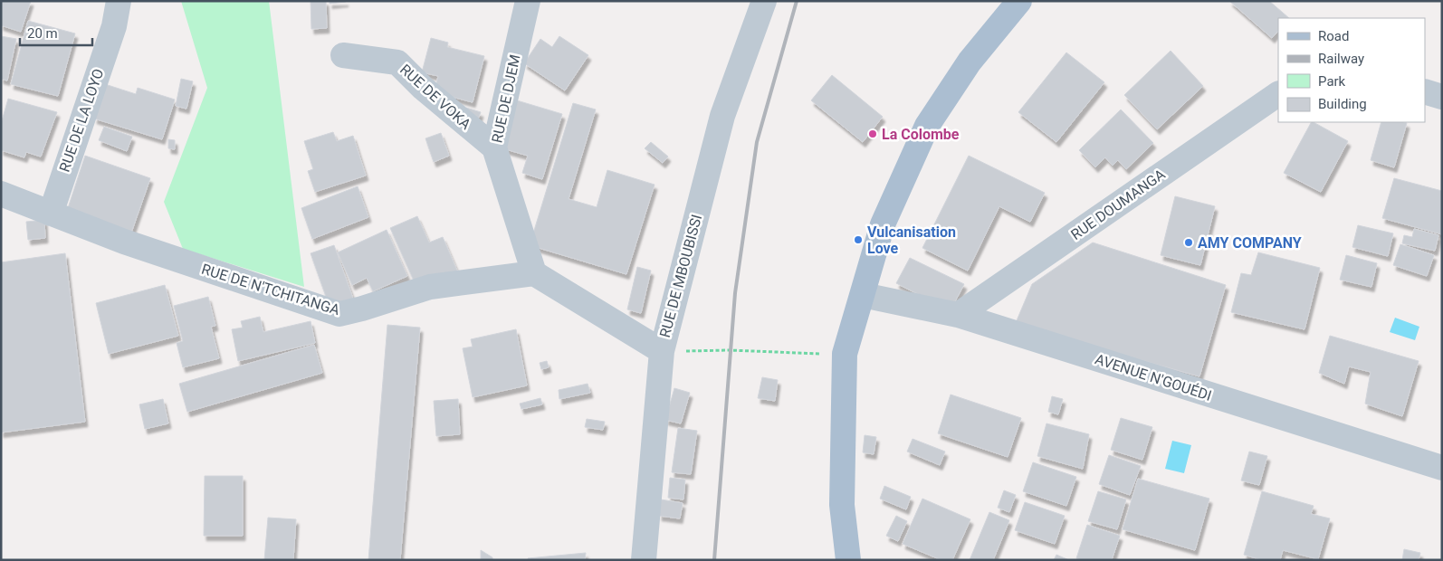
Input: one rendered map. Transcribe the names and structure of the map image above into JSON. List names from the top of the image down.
{
  "streets": {
    "street": [
      "RUE DE VOKA",
      "RUE DE DJEM",
      "RUE DE LA LOYO",
      "RUE DOUMANGA",
      "RUE DE MBOUBISSI",
      "RUE DE N'TCHITANGA",
      "AVENUE N'GOUÉDI"
    ]
  },
  "crossings": [
    ["RUE DE VOKA", "RUE DE DJEM"],
    ["RUE DE DJEM", "RUE DE N'TCHITANGA"],
    ["RUE DE LA LOYO", "RUE DE N'TCHITANGA"],
    ["RUE DOUMANGA", "AVENUE N'GOUÉDI"]
  ],
  "places": ["La Colombe", "Vulcanisation Love", "AMY COMPANY"],
  "legend": [
    "Road",
    "Railway",
    "Park",
    "Building"
  ],
  "scale_bar": "20 m"
}
